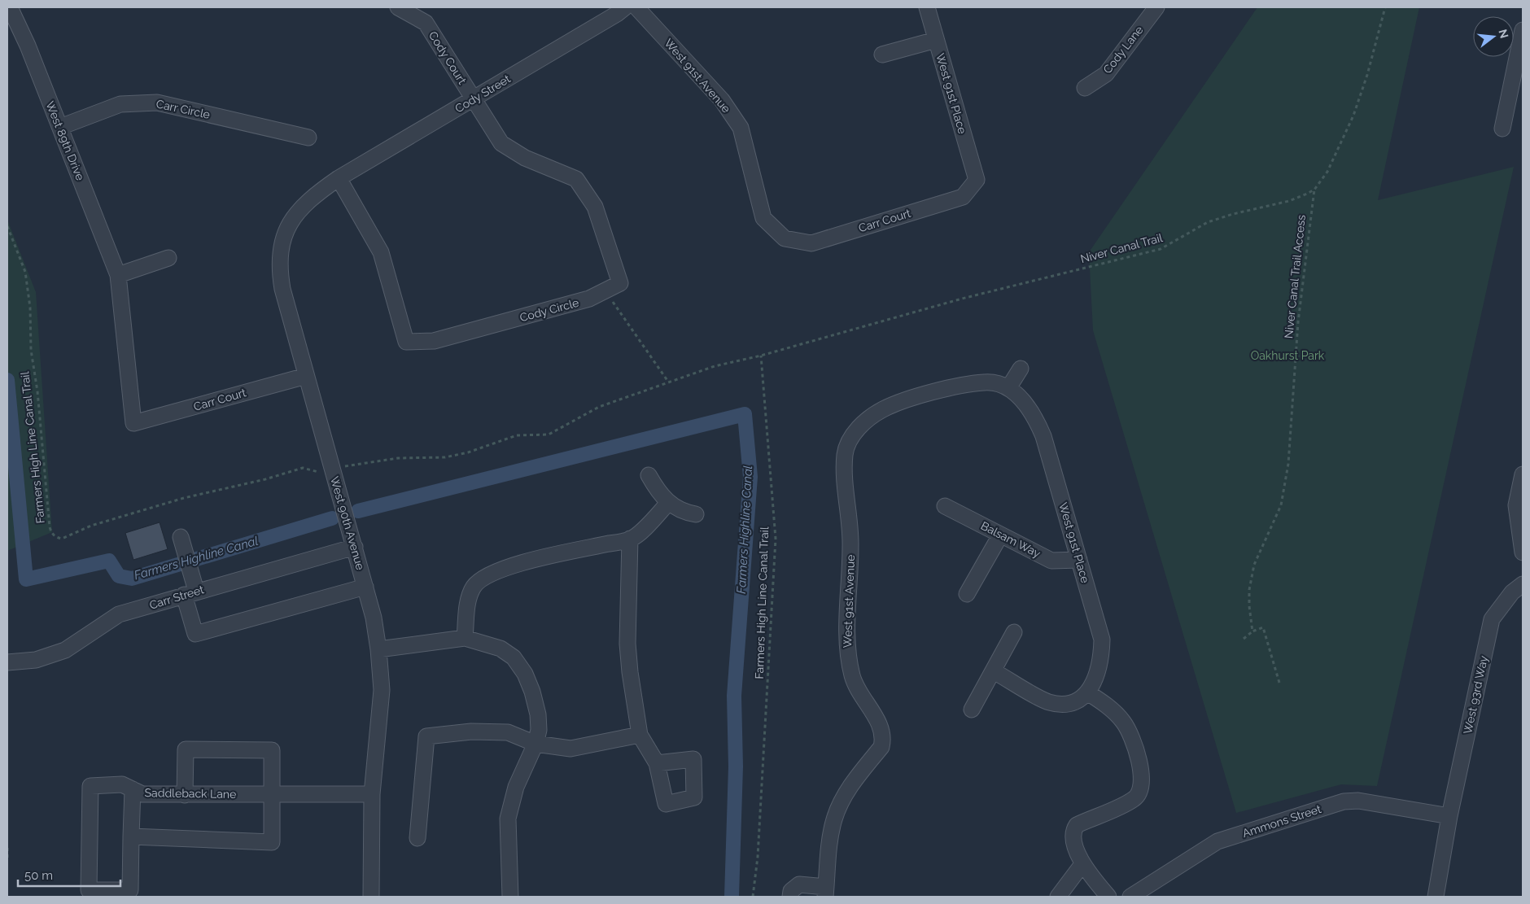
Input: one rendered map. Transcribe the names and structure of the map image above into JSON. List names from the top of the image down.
{
  "streets": {
    "street": [
      "Cody Lane",
      "Cody Court",
      "West 91st Avenue",
      "Cody Street",
      "West 91st Place",
      "Carr Circle",
      "West 89th Drive",
      "Carr Court",
      "Cody Circle",
      "West 90th Avenue",
      "Balsam Way",
      "Carr Street",
      "West 93rd Way",
      "Saddleback Lane",
      "Ammons Street"
    ],
    "path": ["Niver Canal Trail", "Niver Canal Trail Access", "Farmers High Line Canal Trail"]
  },
  "crossings": [
    ["Cody Court", "Cody Street"],
    ["Cody Court", "Cody Circle"],
    ["West 91st Avenue", "West 91st Place"],
    ["West 91st Avenue", "Carr Court"],
    ["Cody Street", "Cody Circle"],
    ["Cody Street", "West 90th Avenue"],
    ["West 91st Place", "Carr Court"],
    ["West 91st Place", "Balsam Way"],
    ["Carr Circle", "West 89th Drive"],
    ["West 89th Drive", "Carr Court"],
    ["Carr Court", "West 90th Avenue"],
    ["Niver Canal Trail", "Niver Canal Trail Access"],
    ["Niver Canal Trail", "Farmers High Line Canal Trail"],
    ["Cody Circle", "West 90th Avenue"],
    ["West 90th Avenue", "Carr Street"],
    ["West 90th Avenue", "Saddleback Lane"],
    ["West 93rd Way", "Ammons Street"]
  ],
  "water": ["Farmers Highline Canal"],
  "parks": ["Oakhurst Park"],
  "scale_bar": "50 m",
  "north": "right"
}
